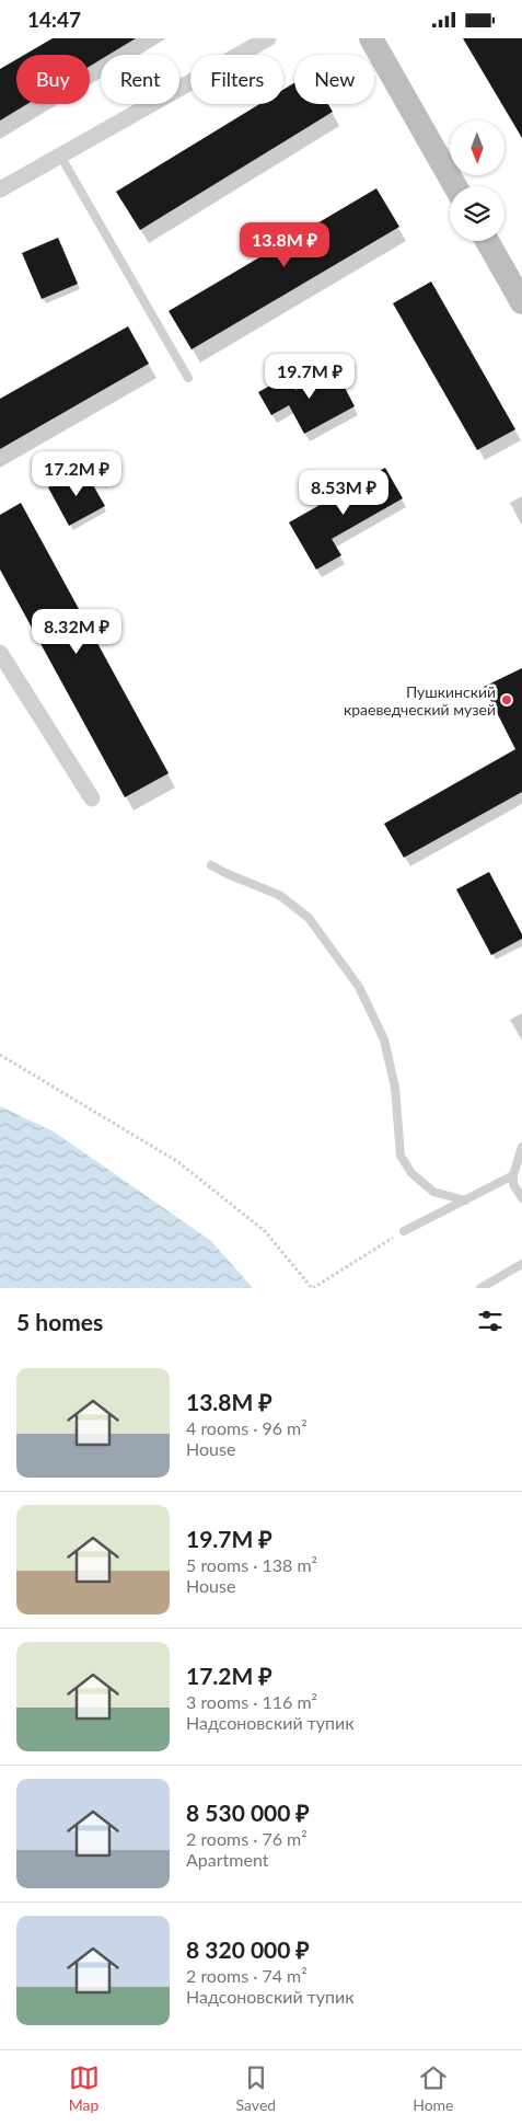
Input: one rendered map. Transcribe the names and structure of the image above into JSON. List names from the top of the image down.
{
  "places": ["Пушкинский краеведческий музей"],
  "north": "bottom",
  "page": {
    "status": "14:47",
    "chip": [
      "Buy",
      "Rent",
      "Filters",
      "New"
    ],
    "price": [
      "13.8M ₽",
      "19.7M ₽",
      "17.2M ₽",
      "8.53M ₽",
      "8.32M ₽"
    ],
    "heading": "5 homes",
    "list": [
      {
        "name": "13.8M ₽",
        "note": "4 rooms · 96 m² · House"
      },
      {
        "name": "19.7M ₽",
        "note": "5 rooms · 138 m² · House"
      },
      {
        "name": "17.2M ₽",
        "note": "3 rooms · 116 m² · Надсоновский тупик"
      },
      {
        "name": "8 530 000 ₽",
        "note": "2 rooms · 76 m² · Apartment"
      },
      {
        "name": "8 320 000 ₽",
        "note": "2 rooms · 74 m² · Надсоновский тупик"
      }
    ],
    "tabs": ["Map", "Saved", "Home"]
  }
}
